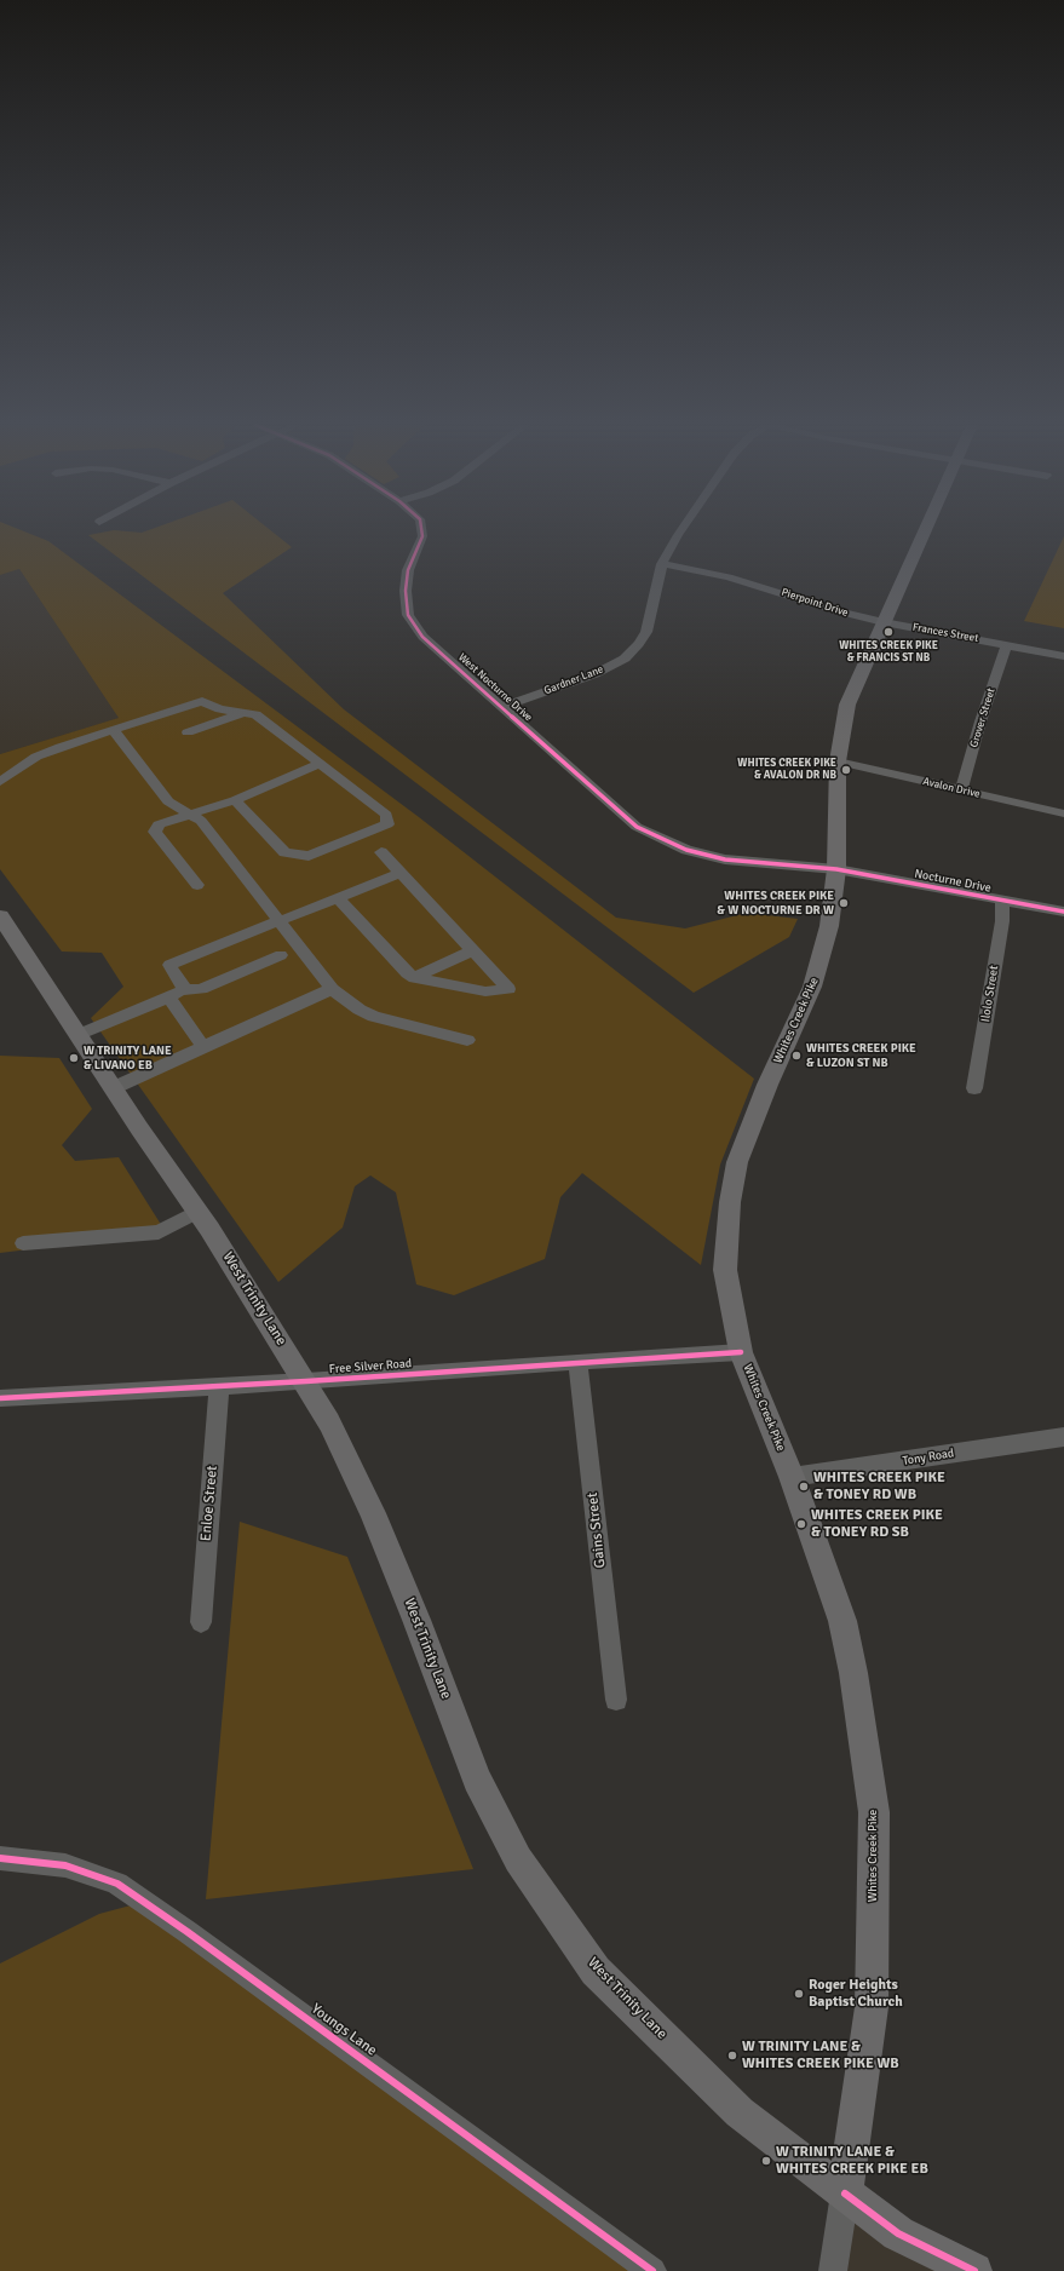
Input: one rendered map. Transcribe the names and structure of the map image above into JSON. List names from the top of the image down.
{
  "streets": {
    "main road": ["Whites Creek Pike", "West Trinity Lane"],
    "street": [
      "Pierpoint Drive",
      "Frances Street",
      "Gardner Lane",
      "West Nocturne Drive",
      "Grover Street",
      "Avalon Drive",
      "Nocturne Drive",
      "Ilolo Street",
      "Free Silver Road",
      "Tony Road",
      "Enloe Street",
      "Gains Street",
      "Youngs Lane"
    ]
  },
  "crossings": [
    ["Pierpoint Drive", "Frances Street"],
    ["Pierpoint Drive", "Gardner Lane"],
    ["Pierpoint Drive", "Whites Creek Pike"],
    ["Frances Street", "Grover Street"],
    ["Frances Street", "Whites Creek Pike"],
    ["Gardner Lane", "West Nocturne Drive"],
    ["West Nocturne Drive", "Nocturne Drive"],
    ["West Nocturne Drive", "Whites Creek Pike"],
    ["Grover Street", "Avalon Drive"],
    ["Avalon Drive", "Whites Creek Pike"],
    ["Nocturne Drive", "Ilolo Street"],
    ["Nocturne Drive", "Whites Creek Pike"],
    ["Whites Creek Pike", "West Trinity Lane"],
    ["Whites Creek Pike", "Free Silver Road"],
    ["Whites Creek Pike", "Tony Road"],
    ["West Trinity Lane", "Free Silver Road"],
    ["Free Silver Road", "Enloe Street"],
    ["Free Silver Road", "Gains Street"]
  ],
  "places": [
    "WHITES CREEK PIKE & FRANCIS ST NB",
    "WHITES CREEK PIKE & AVALON DR NB",
    "WHITES CREEK PIKE & W NOCTURNE DR W",
    "WHITES CREEK PIKE & LUZON ST NB",
    "W TRINITY LANE & LIVANO EB",
    "WHITES CREEK PIKE & TONEY RD WB",
    "WHITES CREEK PIKE & TONEY RD SB",
    "Roger Heights Baptist Church",
    "W TRINITY LANE & WHITES CREEK PIKE WB",
    "W TRINITY LANE & WHITES CREEK PIKE EB"
  ]
}
